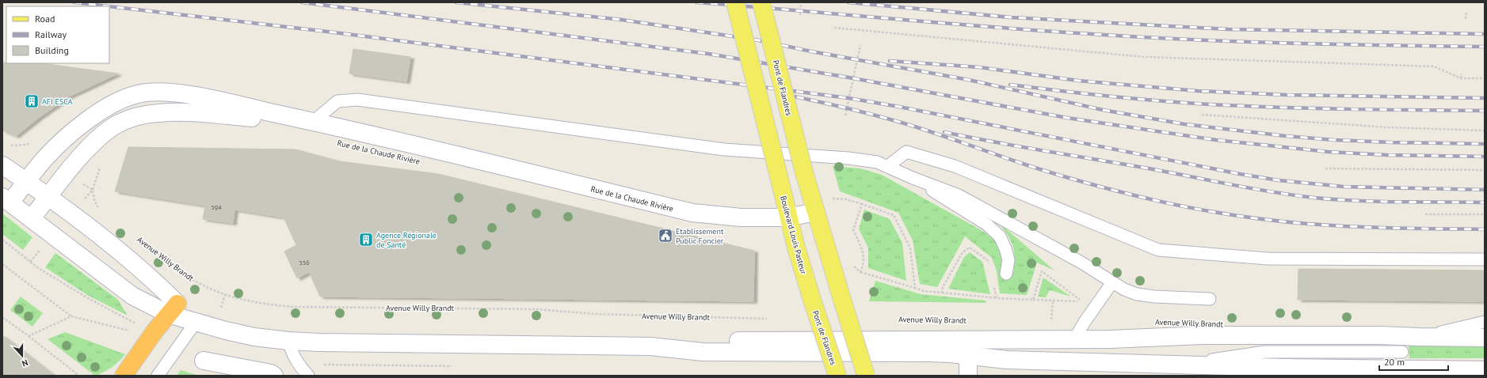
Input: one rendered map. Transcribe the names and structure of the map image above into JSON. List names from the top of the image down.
{
  "streets": {
    "main road": ["Pont de Flandres", "Boulevard Louis Pasteur"],
    "street": ["Rue de la Chaude Rivière", "Avenue Willy Brandt"]
  },
  "crossings": [
    ["Pont de Flandres", "Rue de la Chaude Rivière"],
    ["Pont de Flandres", "Boulevard Louis Pasteur"],
    ["Rue de la Chaude Rivière", "Boulevard Louis Pasteur"],
    ["Rue de la Chaude Rivière", "Avenue Willy Brandt"]
  ],
  "places": {
    "building": ["AFI ESCA", "Agence Régionale de Santé"],
    "public building": ["Etablissement Public Foncier"]
  },
  "house_numbers": ["594", "556"],
  "legend": ["Road", "Railway", "Building"],
  "scale_bar": "20 m",
  "north": "bottom"
}
